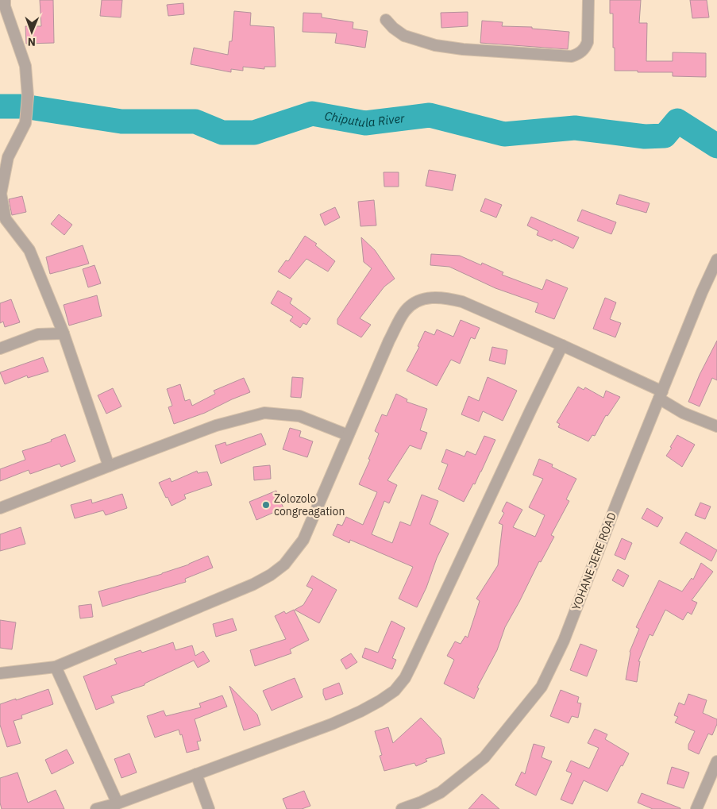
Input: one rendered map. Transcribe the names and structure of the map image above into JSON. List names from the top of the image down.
{
  "streets": {
    "street": ["YOHANE JERE ROAD"]
  },
  "water": ["Chiputula River"],
  "places": ["Zolozolo congreagation"],
  "north": "bottom"
}
